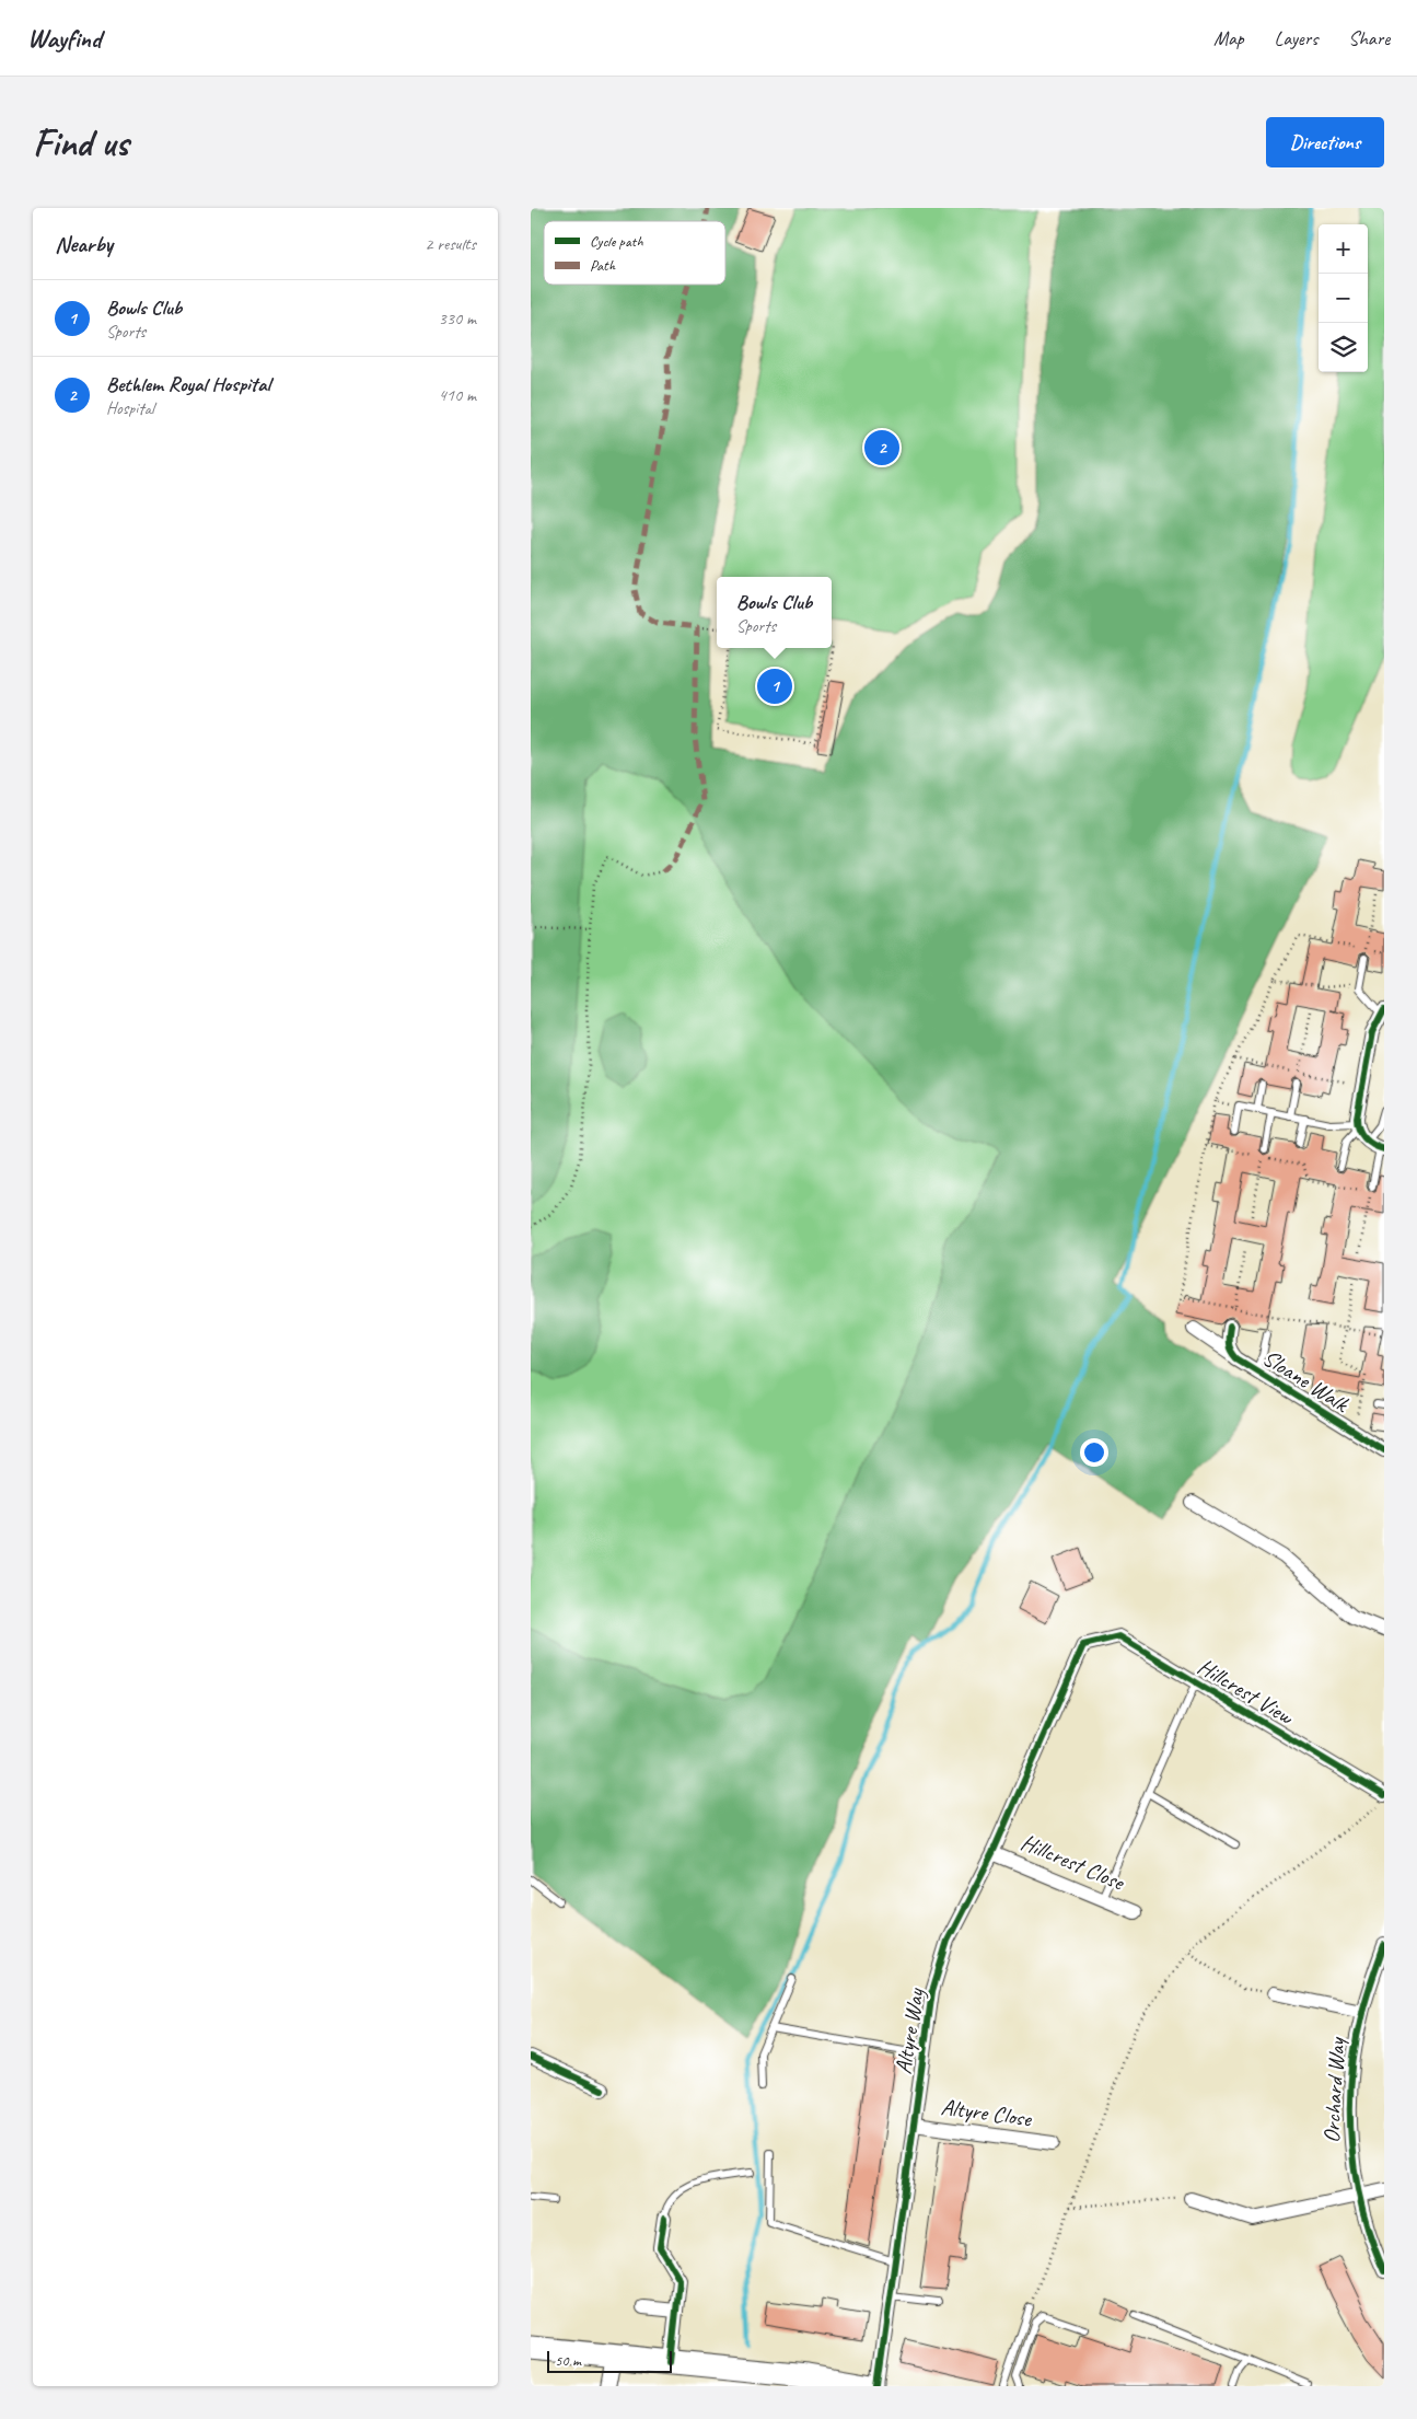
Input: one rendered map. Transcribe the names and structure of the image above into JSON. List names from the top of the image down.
{
  "streets": {
    "street": [
      "Sloane Walk",
      "Hillcrest View",
      "Hillcrest Close",
      "Altyre Way",
      "Orchard Way",
      "Altyre Close"
    ]
  },
  "crossings": [
    ["Hillcrest View", "Altyre Way"],
    ["Hillcrest Close", "Altyre Way"],
    ["Altyre Way", "Altyre Close"]
  ],
  "legend": ["Cycle path", "Path"],
  "scale_bar": "50 m",
  "page": {
    "header": "Wayfind",
    "nav": ["Map", "Layers", "Share"],
    "buttons": "Directions",
    "title": "Find us",
    "heading": ["Nearby", "2 results"],
    "map_buttons": ["+", "−"],
    "list": [
      {
        "mark": "1",
        "name": "Bowls Club",
        "note": "Sports",
        "value": "330 m"
      },
      {
        "mark": "2",
        "name": "Bethlem Royal Hospital",
        "note": "Hospital",
        "value": "410 m"
      }
    ],
    "pins": ["2", "1"],
    "popup": ["Bowls Club", "Sports"],
    "scale": "50 m"
  }
}
